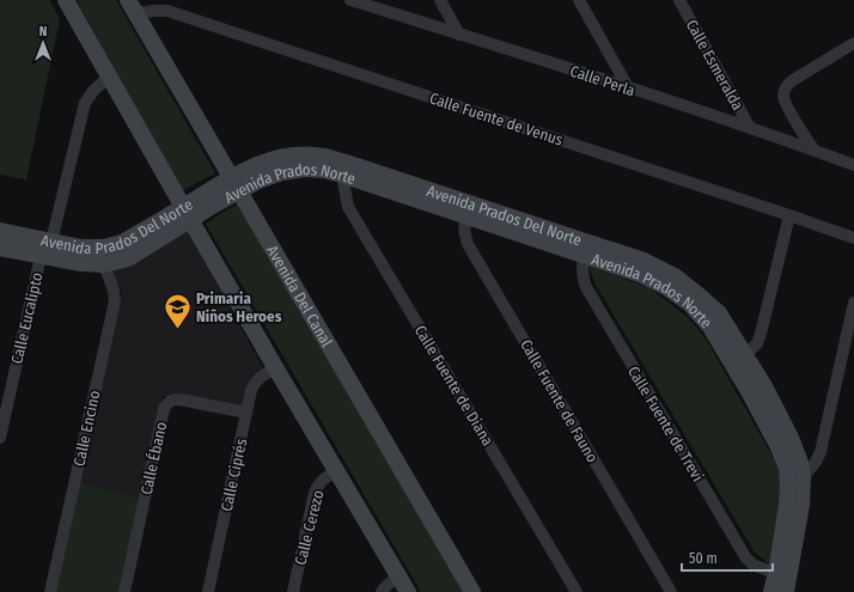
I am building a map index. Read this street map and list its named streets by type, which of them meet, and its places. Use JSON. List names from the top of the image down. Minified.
{"streets":{"main road":["Avenida Prados Norte","Avenida Prados Del Norte","Avenida Del Canal"],"street":["Calle Esmeralda","Calle Perla","Calle Fuente de Venus","Calle Eucalipto","Calle Fuente de Diana","Calle Fuente de Fauno","Calle Fuente de Trevi","Calle Encino","Calle Ébano","Calle Ciprés","Calle Cerezo"]},"crossings":[["Calle Esmeralda","Calle Perla"],["Calle Fuente de Venus","Avenida Del Canal"],["Avenida Prados Norte","Avenida Prados Del Norte"],["Avenida Prados Norte","Avenida Del Canal"],["Avenida Prados Norte","Calle Fuente de Diana"],["Avenida Prados Norte","Calle Fuente de Fauno"],["Avenida Prados Norte","Calle Fuente de Trevi"],["Avenida Prados Del Norte","Avenida Del Canal"],["Avenida Prados Del Norte","Calle Fuente de Fauno"],["Calle Ébano","Calle Ciprés"]],"places":{"school or university":["Primaria Niños Heroes"]},"scale_bar":"50 m","north":"top"}
